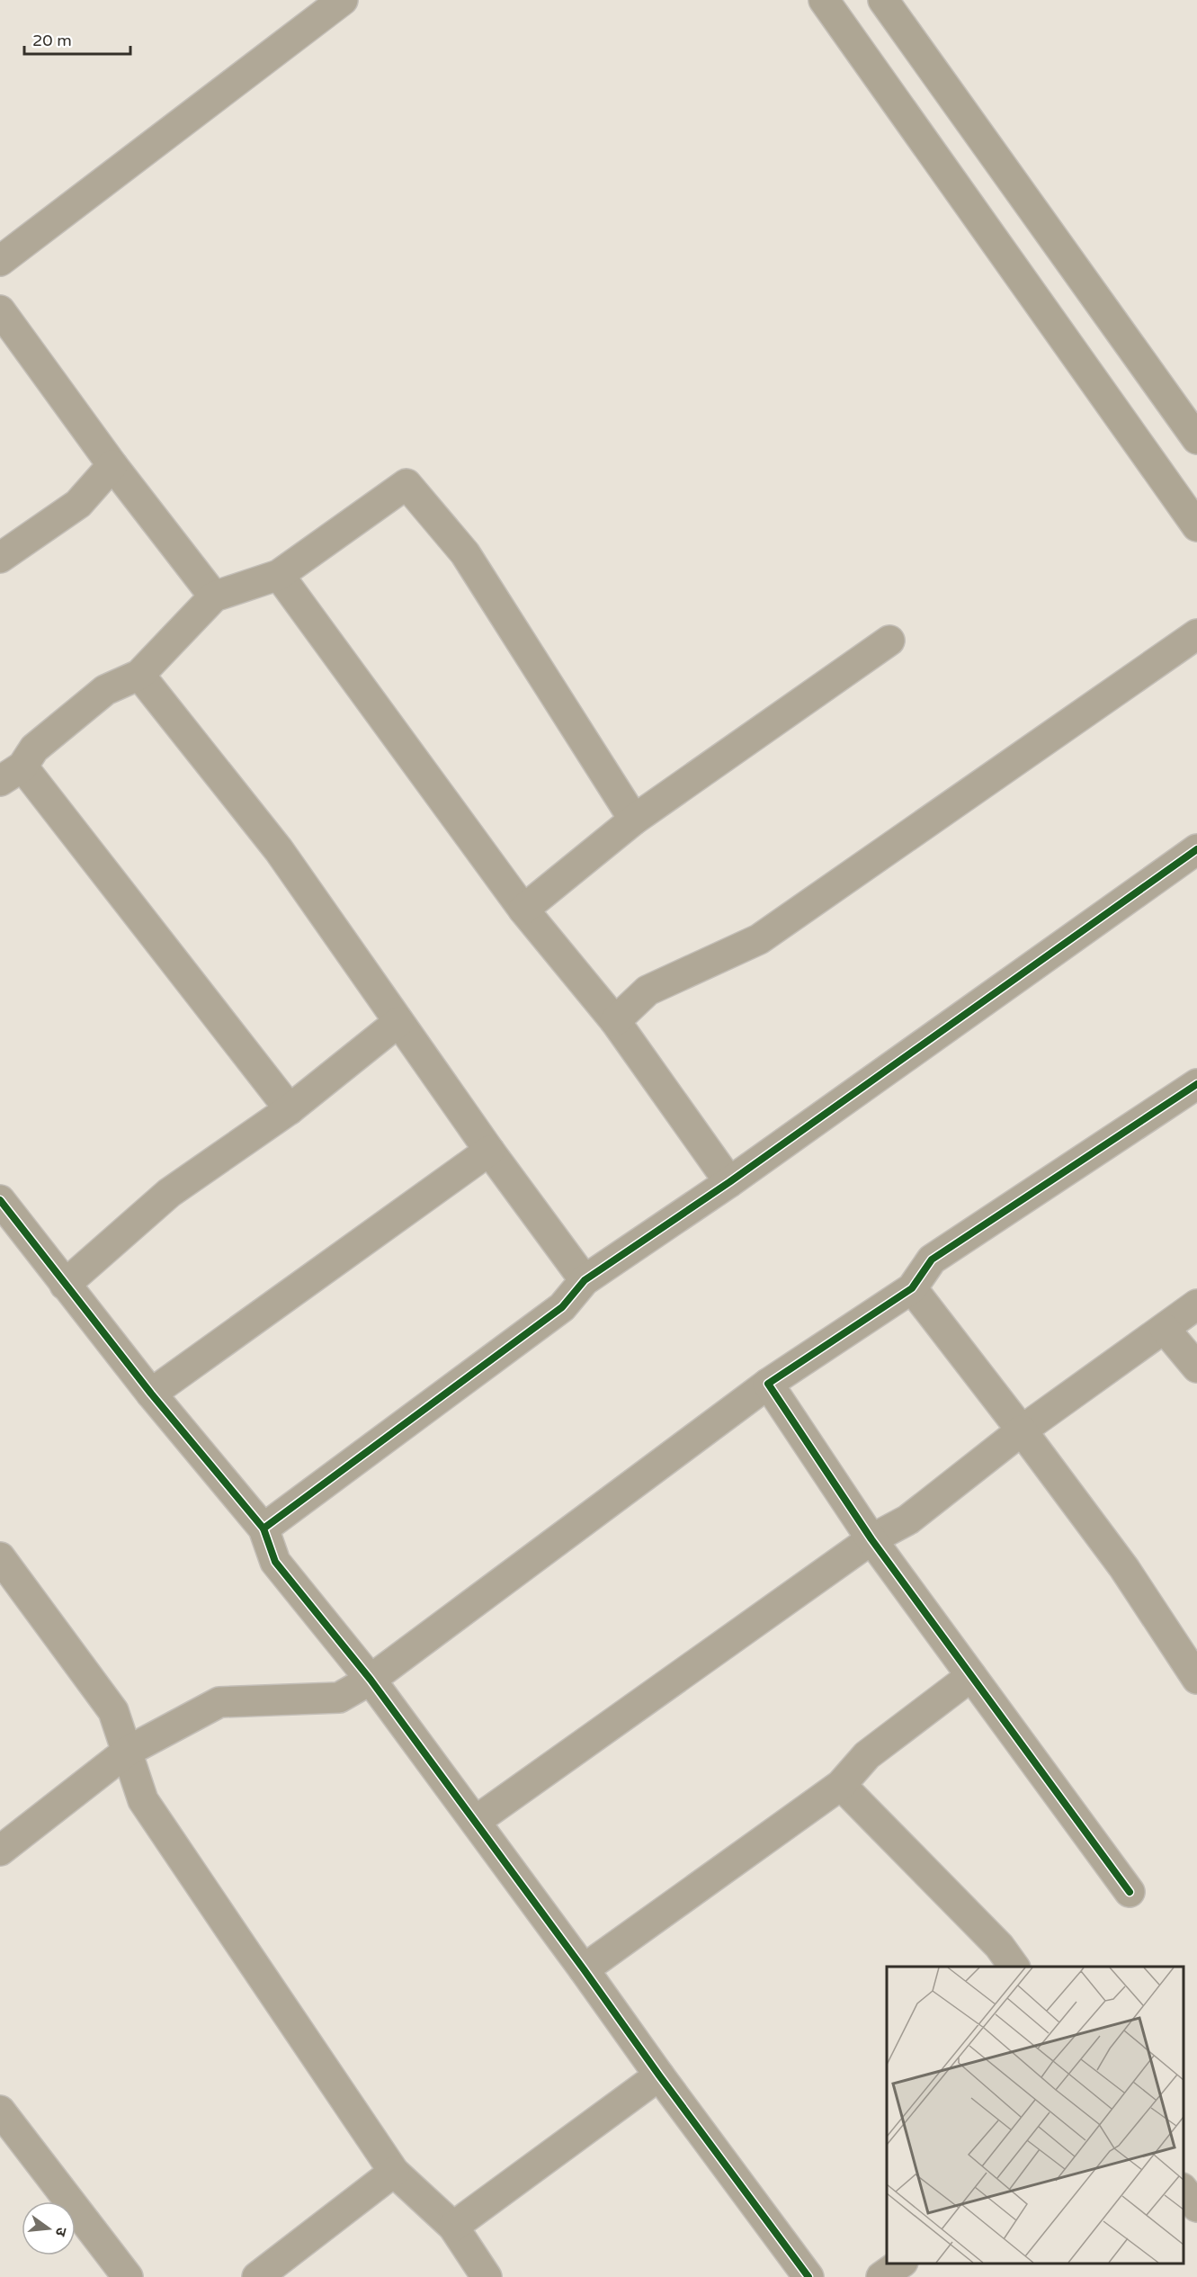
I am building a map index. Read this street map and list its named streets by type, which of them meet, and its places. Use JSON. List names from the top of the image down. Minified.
{"scale_bar":"20 m","north":"right"}
